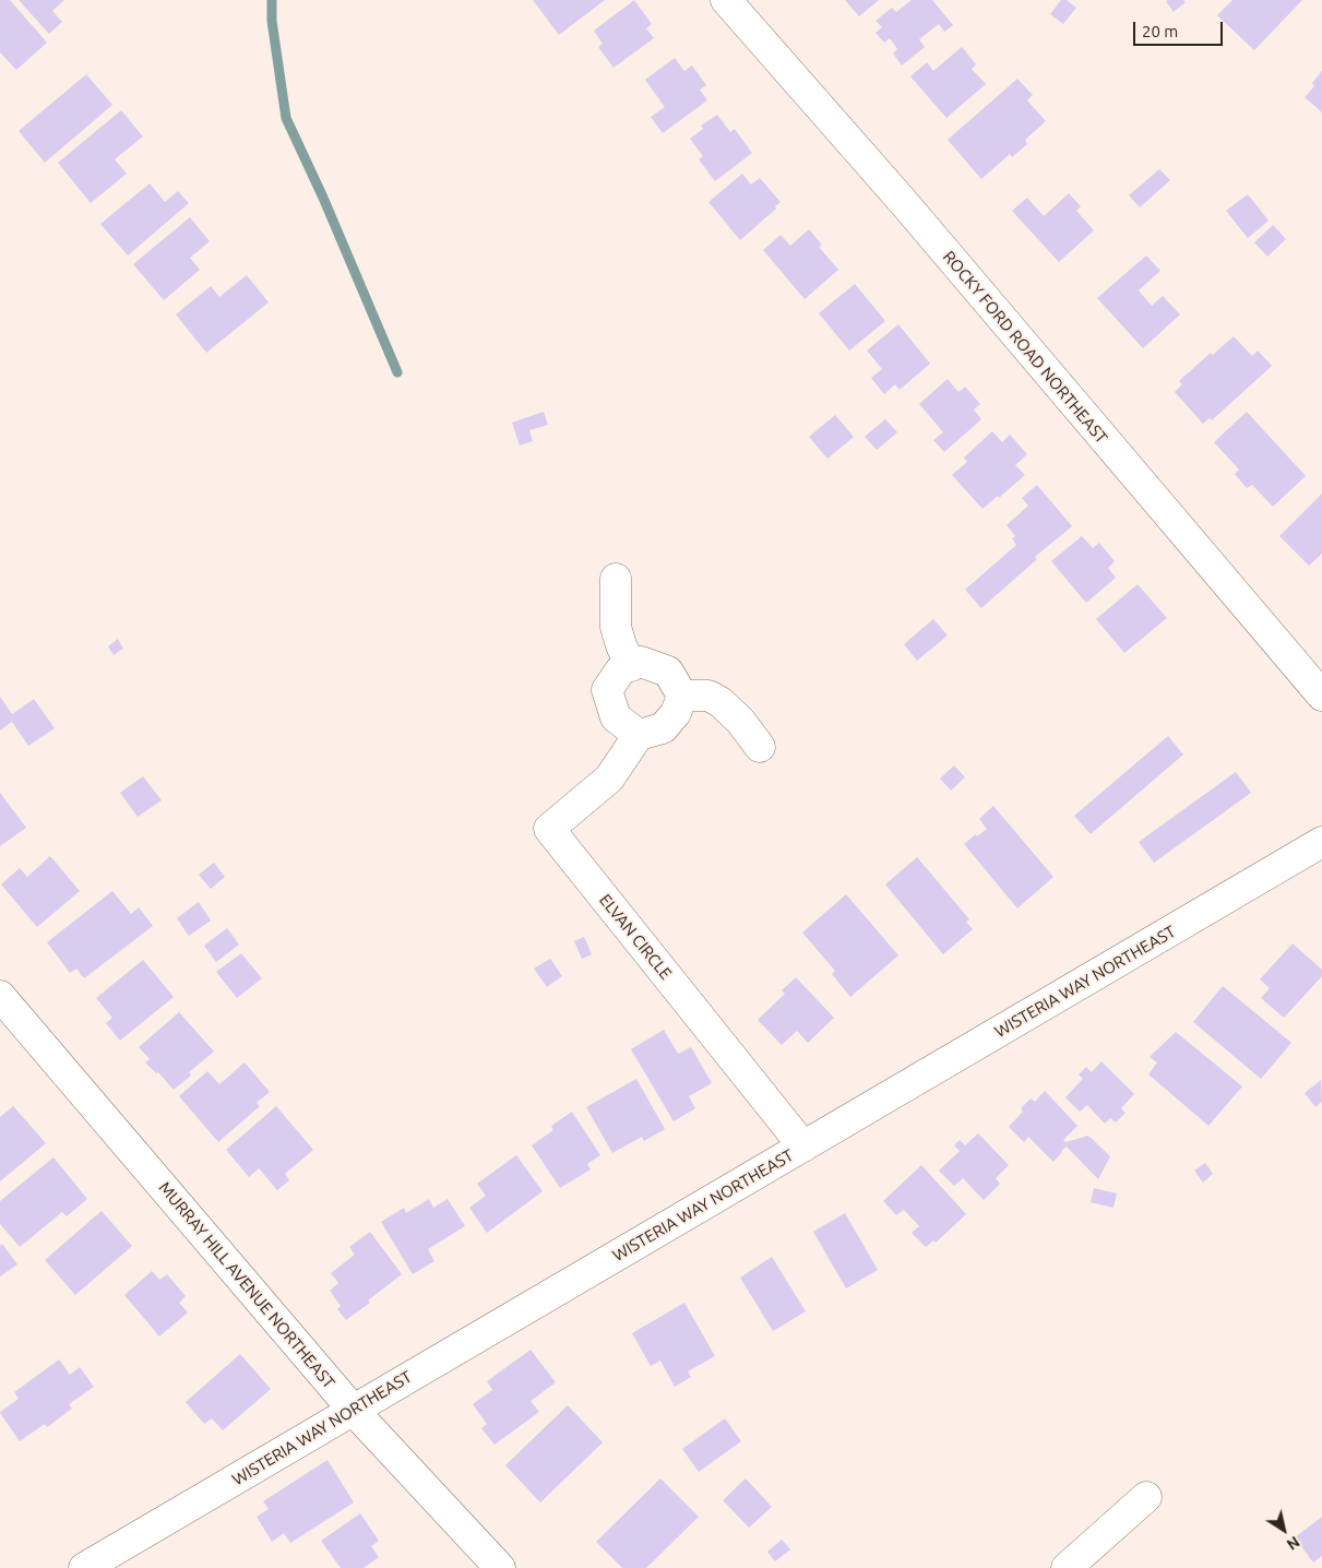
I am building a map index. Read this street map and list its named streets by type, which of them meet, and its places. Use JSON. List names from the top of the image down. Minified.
{"streets":{"street":["ROCKY FORD ROAD NORTHEAST","ELVAN CIRCLE","WISTERIA WAY NORTHEAST","MURRAY HILL AVENUE NORTHEAST"]},"crossings":[["ELVAN CIRCLE","WISTERIA WAY NORTHEAST"],["WISTERIA WAY NORTHEAST","MURRAY HILL AVENUE NORTHEAST"]],"scale_bar":"20 m","north":"bottom right"}
